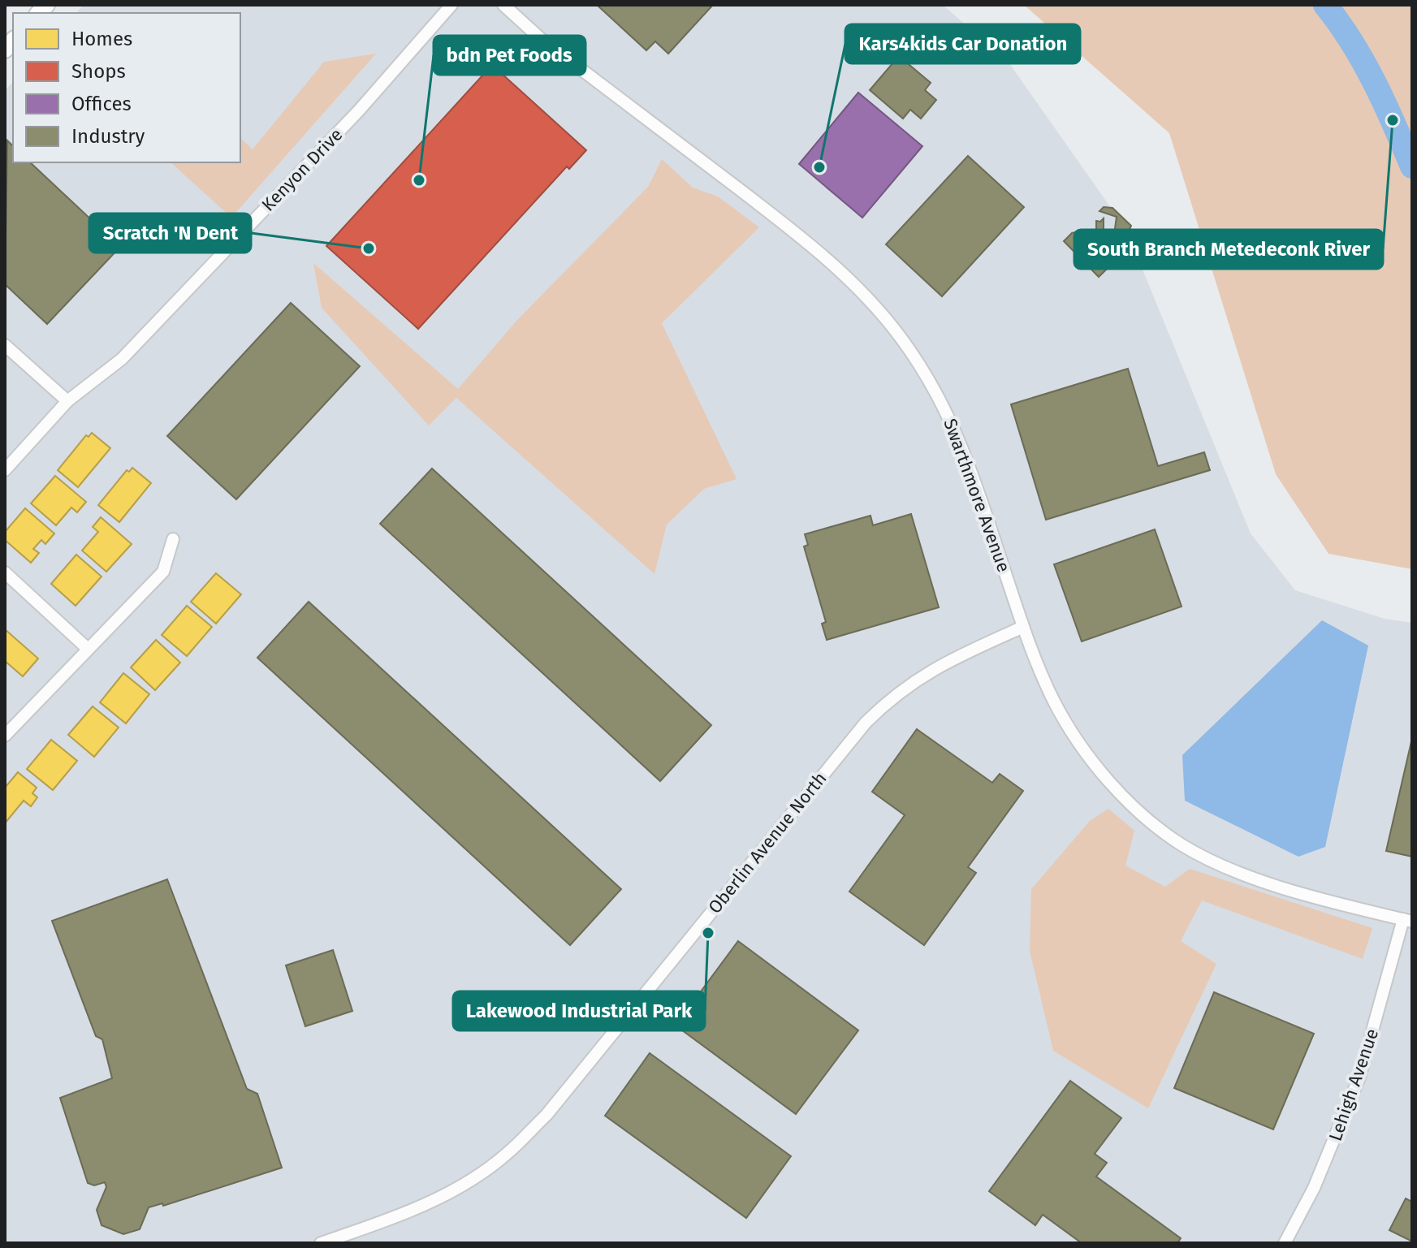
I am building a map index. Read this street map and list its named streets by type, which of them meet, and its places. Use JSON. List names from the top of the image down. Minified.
{"streets":{"street":["Kenyon Drive","Swarthmore Avenue","Oberlin Avenue North","Lehigh Avenue"]},"crossings":[["Swarthmore Avenue","Oberlin Avenue North"],["Swarthmore Avenue","Lehigh Avenue"]],"places":["South Branch Metedeconk River","Kars4kids Car Donation","bdn Pet Foods","Scratch 'N Dent","Lakewood Industrial Park"],"legend":["Homes","Shops","Offices","Industry"]}
